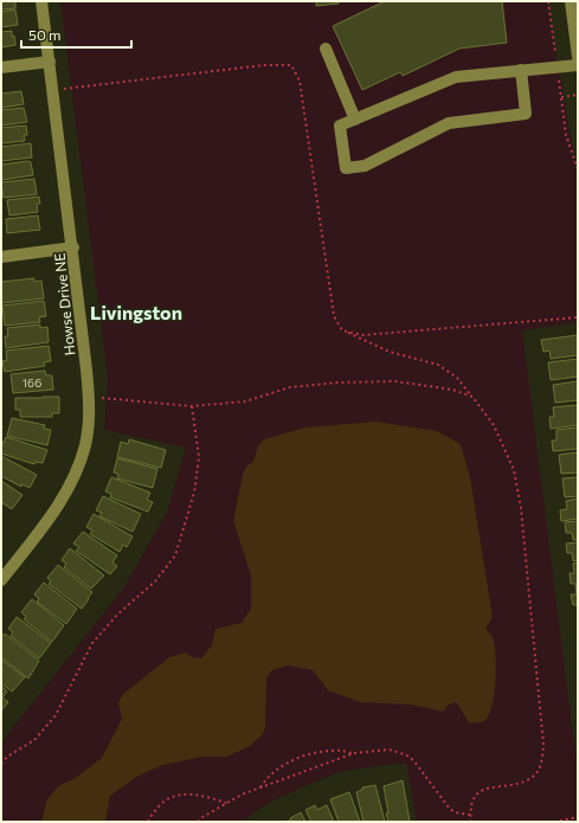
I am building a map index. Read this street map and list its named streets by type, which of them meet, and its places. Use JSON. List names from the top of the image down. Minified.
{"streets":{"street":["Howse Drive NE"]},"districts":["Livingston"],"house_numbers":["166"],"scale_bar":"50 m"}
